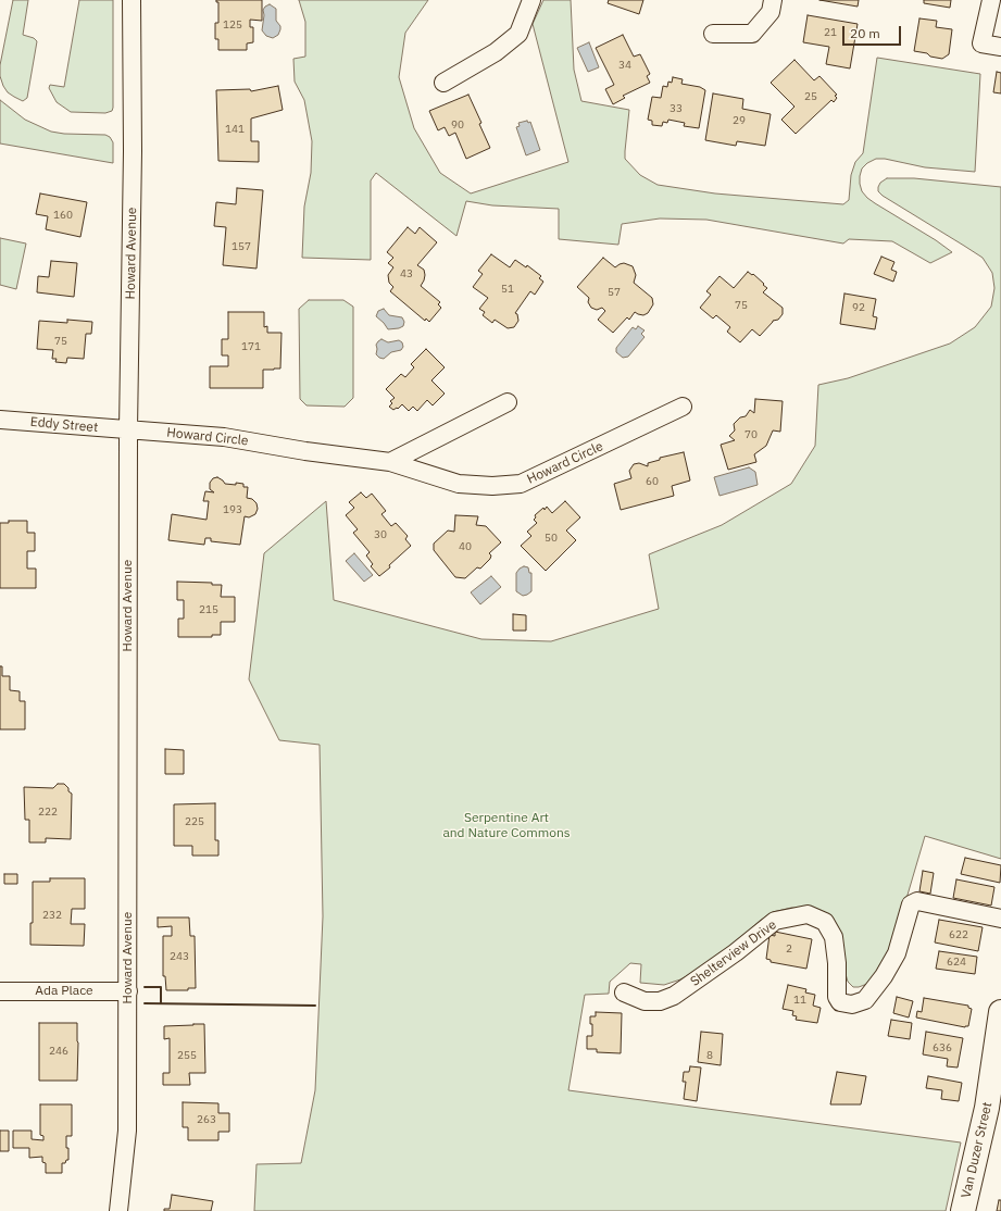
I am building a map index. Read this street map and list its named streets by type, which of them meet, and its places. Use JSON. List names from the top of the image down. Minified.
{"streets":{"main road":["Van Duzer Street"],"street":["Howard Avenue","Eddy Street","Howard Circle","Shelterview Drive","Ada Place"]},"crossings":[["Howard Avenue","Eddy Street"],["Howard Avenue","Howard Circle"],["Howard Avenue","Ada Place"],["Eddy Street","Howard Circle"]],"parks":["Serpentine Art and Nature Commons"],"house_numbers":["125","21","34","25","33","29","90","141","160","157","43","51","57","75","92","75","171","70","60","193","30","50","40","215","222","225","232","622","2","243","624","11","636","246","255","8","263"],"scale_bar":"20 m"}
